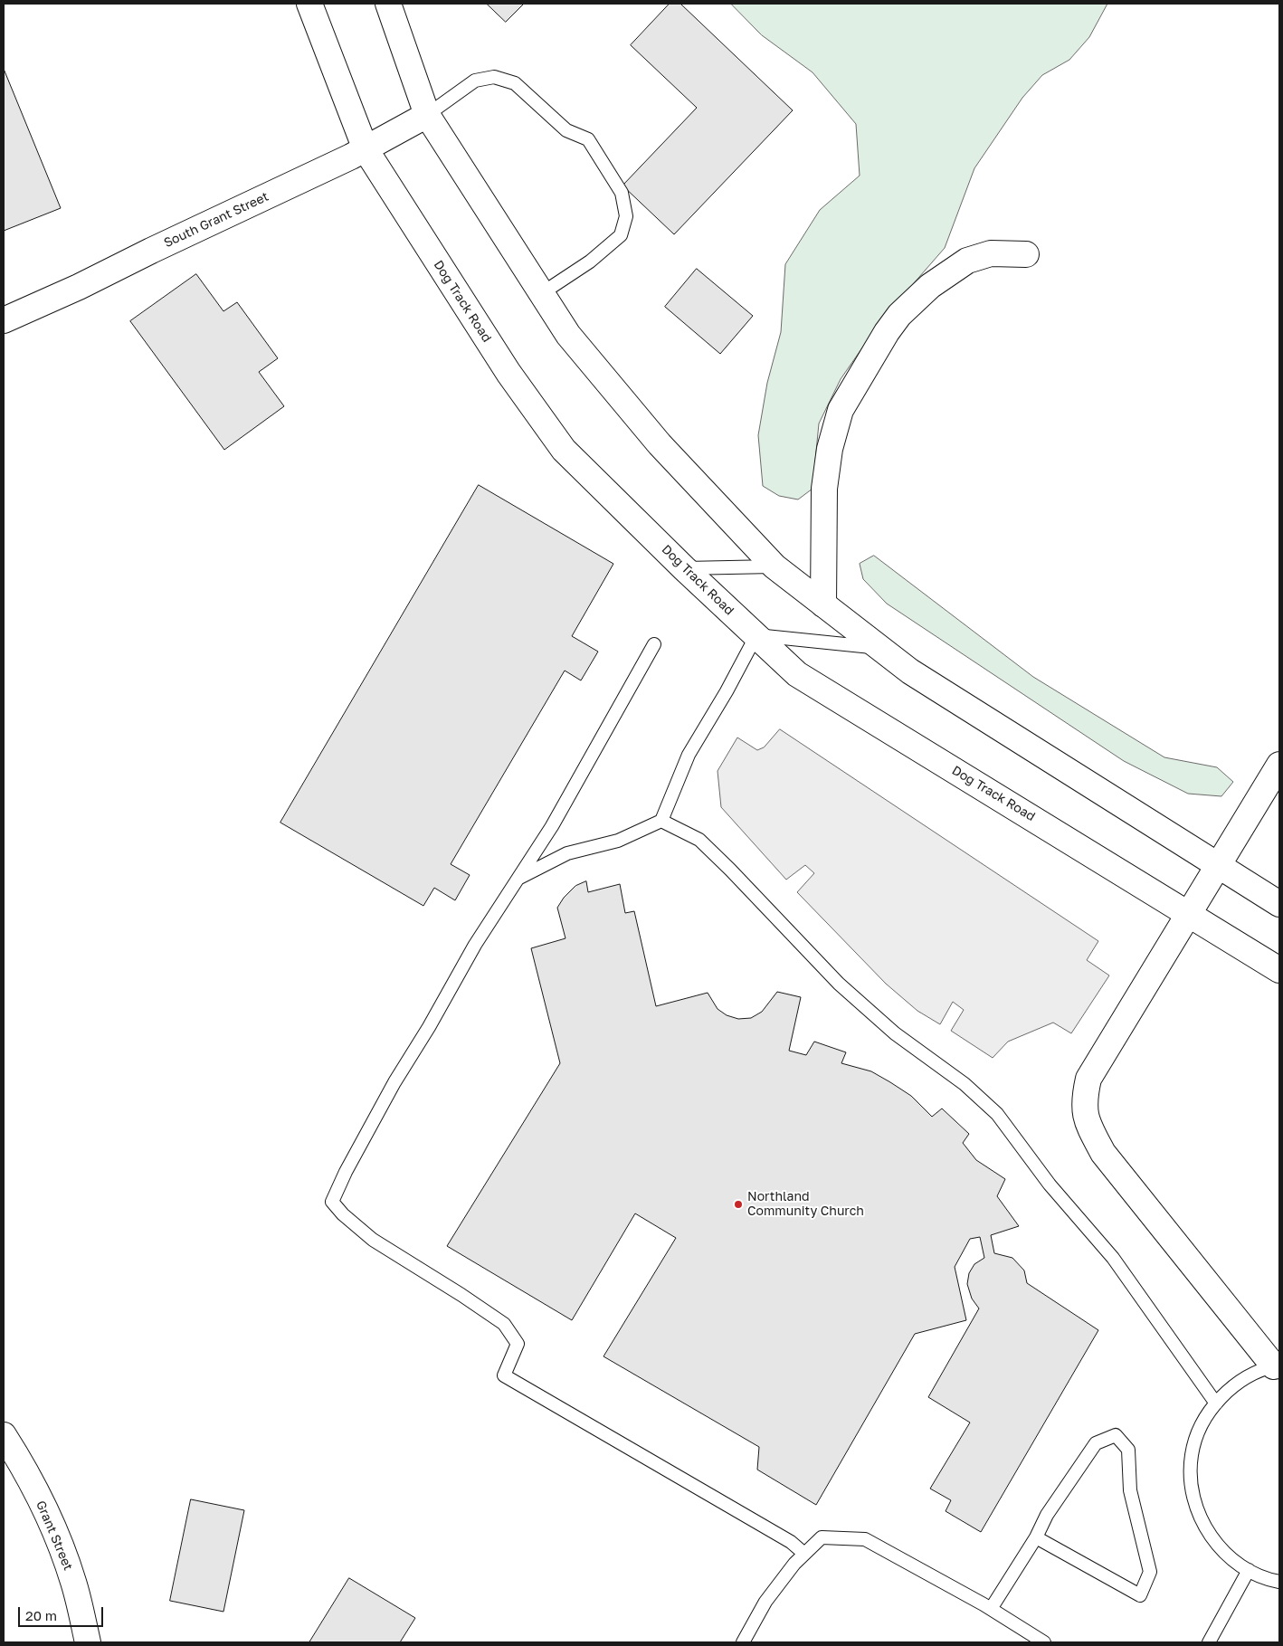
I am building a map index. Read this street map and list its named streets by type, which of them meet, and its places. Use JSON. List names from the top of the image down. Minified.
{"streets":{"main road":["South Grant Street","Dog Track Road","Grant Street"]},"crossings":[["South Grant Street","Dog Track Road"]],"places":["Northland Community Church"],"scale_bar":"20 m"}
